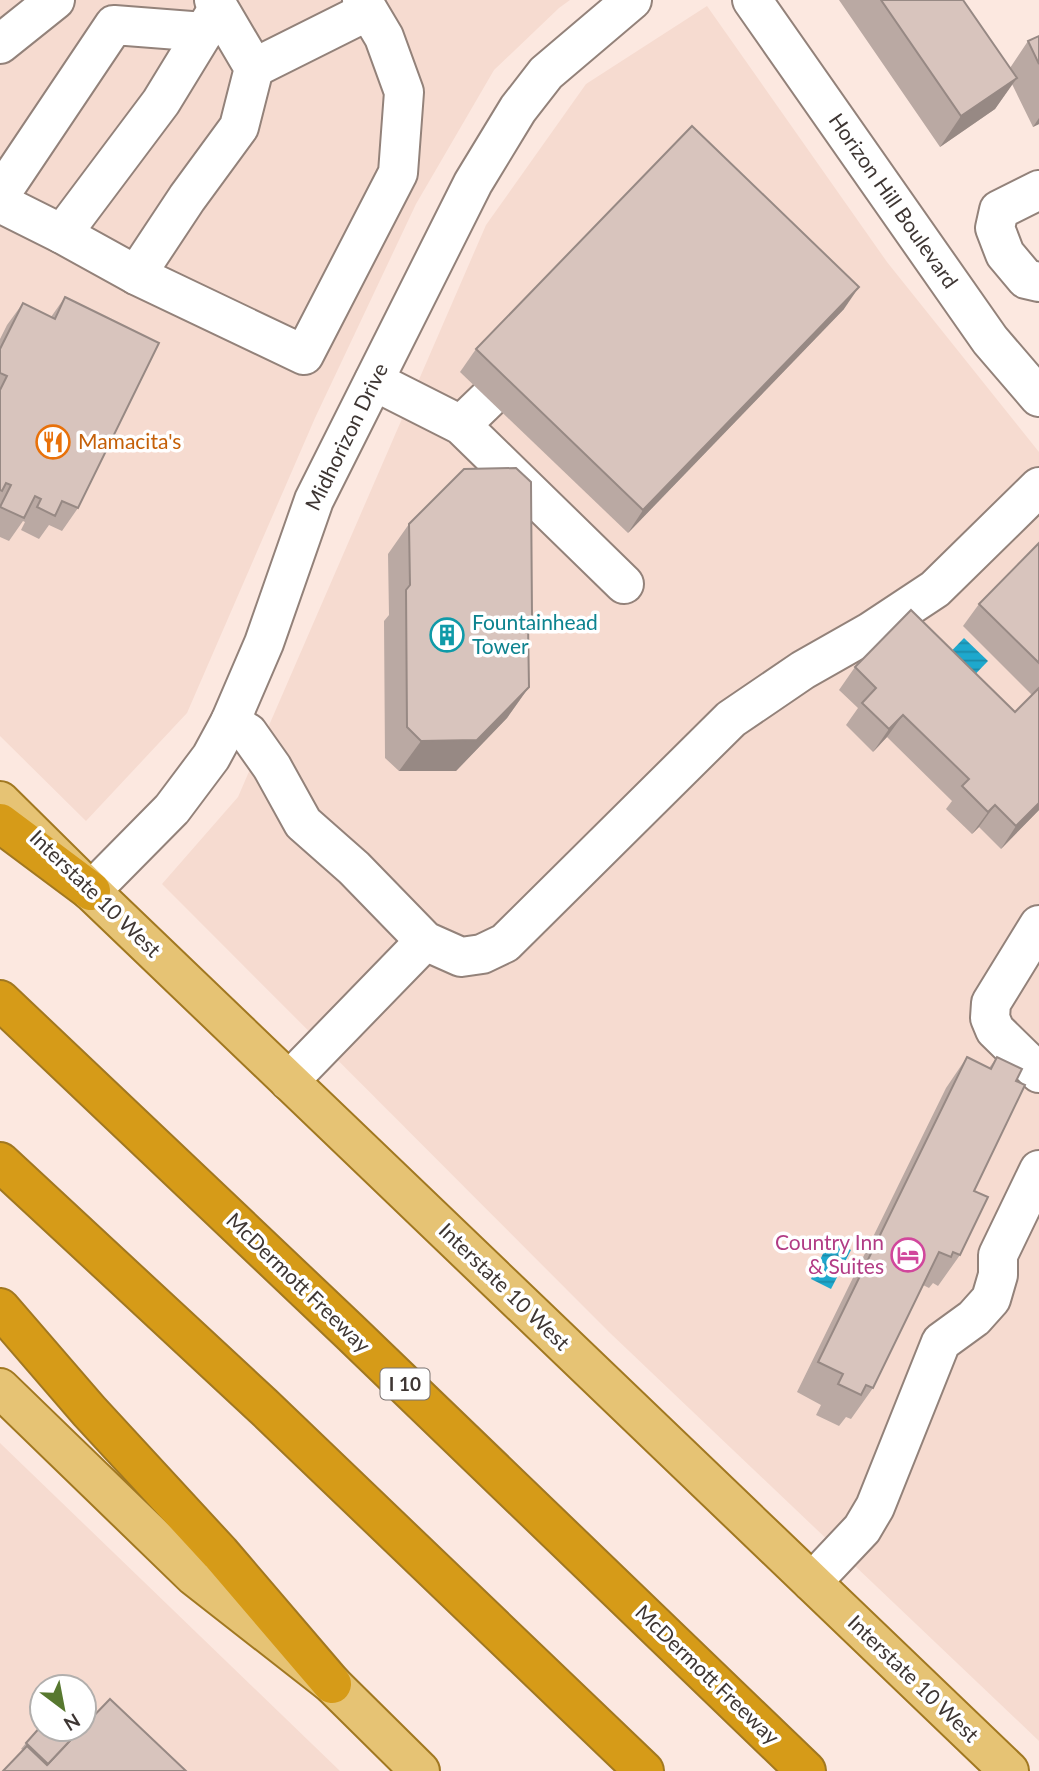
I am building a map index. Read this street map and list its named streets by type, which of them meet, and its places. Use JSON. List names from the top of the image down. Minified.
{"streets":{"highway":["McDermott Freeway","I 10"],"main road":["Interstate 10 West"],"street":["Horizon Hill Boulevard","Midhorizon Drive"]},"crossings":[["Midhorizon Drive","Interstate 10 West"]],"places":{"restaurant":["Mamacita's"],"building":["Fountainhead Tower"],"hotel":["Country Inn & Suites"]},"north":"bottom right"}
